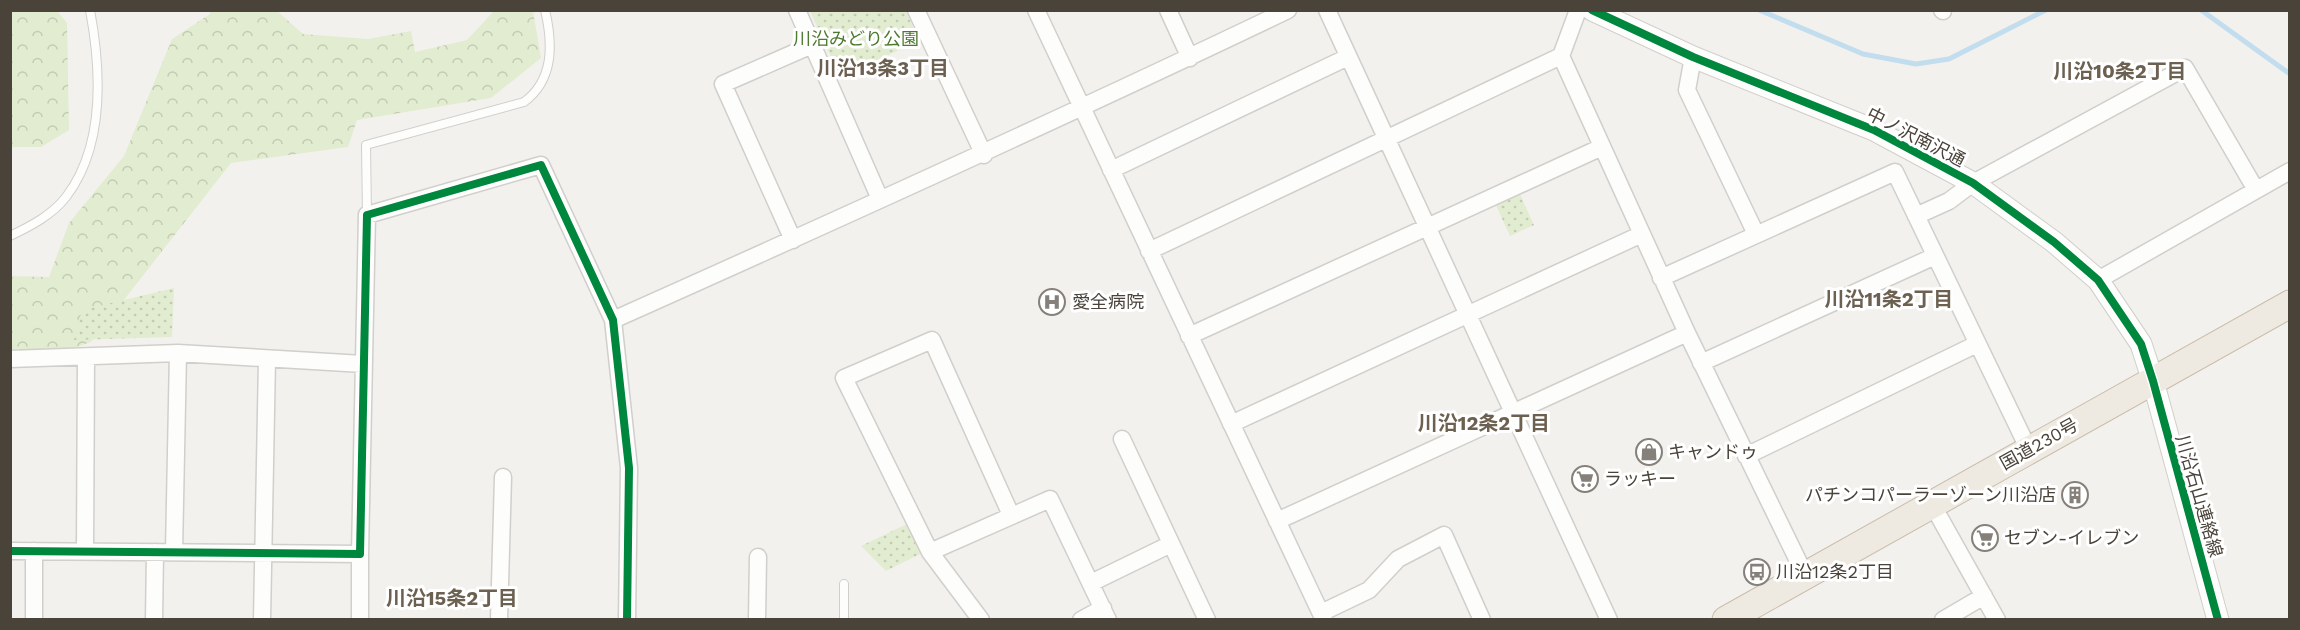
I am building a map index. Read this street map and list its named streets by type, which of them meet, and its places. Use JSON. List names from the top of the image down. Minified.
{"streets":{"highway":["国道230号"],"street":["中ノ沢南沢通","川沿石山連絡線"]},"crossings":[["中ノ沢南沢通","国道230号"],["中ノ沢南沢通","川沿石山連絡線"],["国道230号","川沿石山連絡線"]],"districts":["川沿13条3丁目","川沿10条2丁目","川沿11条2丁目","川沿12条2丁目","川沿15条2丁目"],"parks":["川沿みどり公園"],"places":{"hospital":["愛全病院"],"shop":["キャンドゥ"],"supermarket":["ラッキー","セブン-イレブン"],"building":["パチンコパーラーゾーン川沿店"],"bus stop":["川沿12条2丁目"]}}
